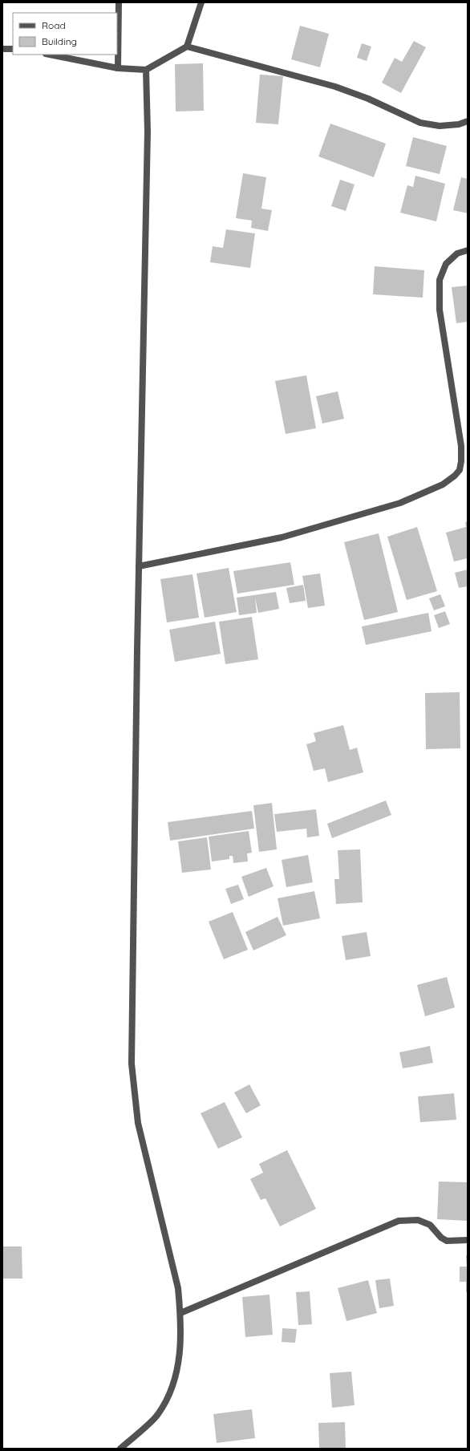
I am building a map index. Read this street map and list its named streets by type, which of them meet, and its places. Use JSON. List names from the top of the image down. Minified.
{"legend":["Road","Building"]}
